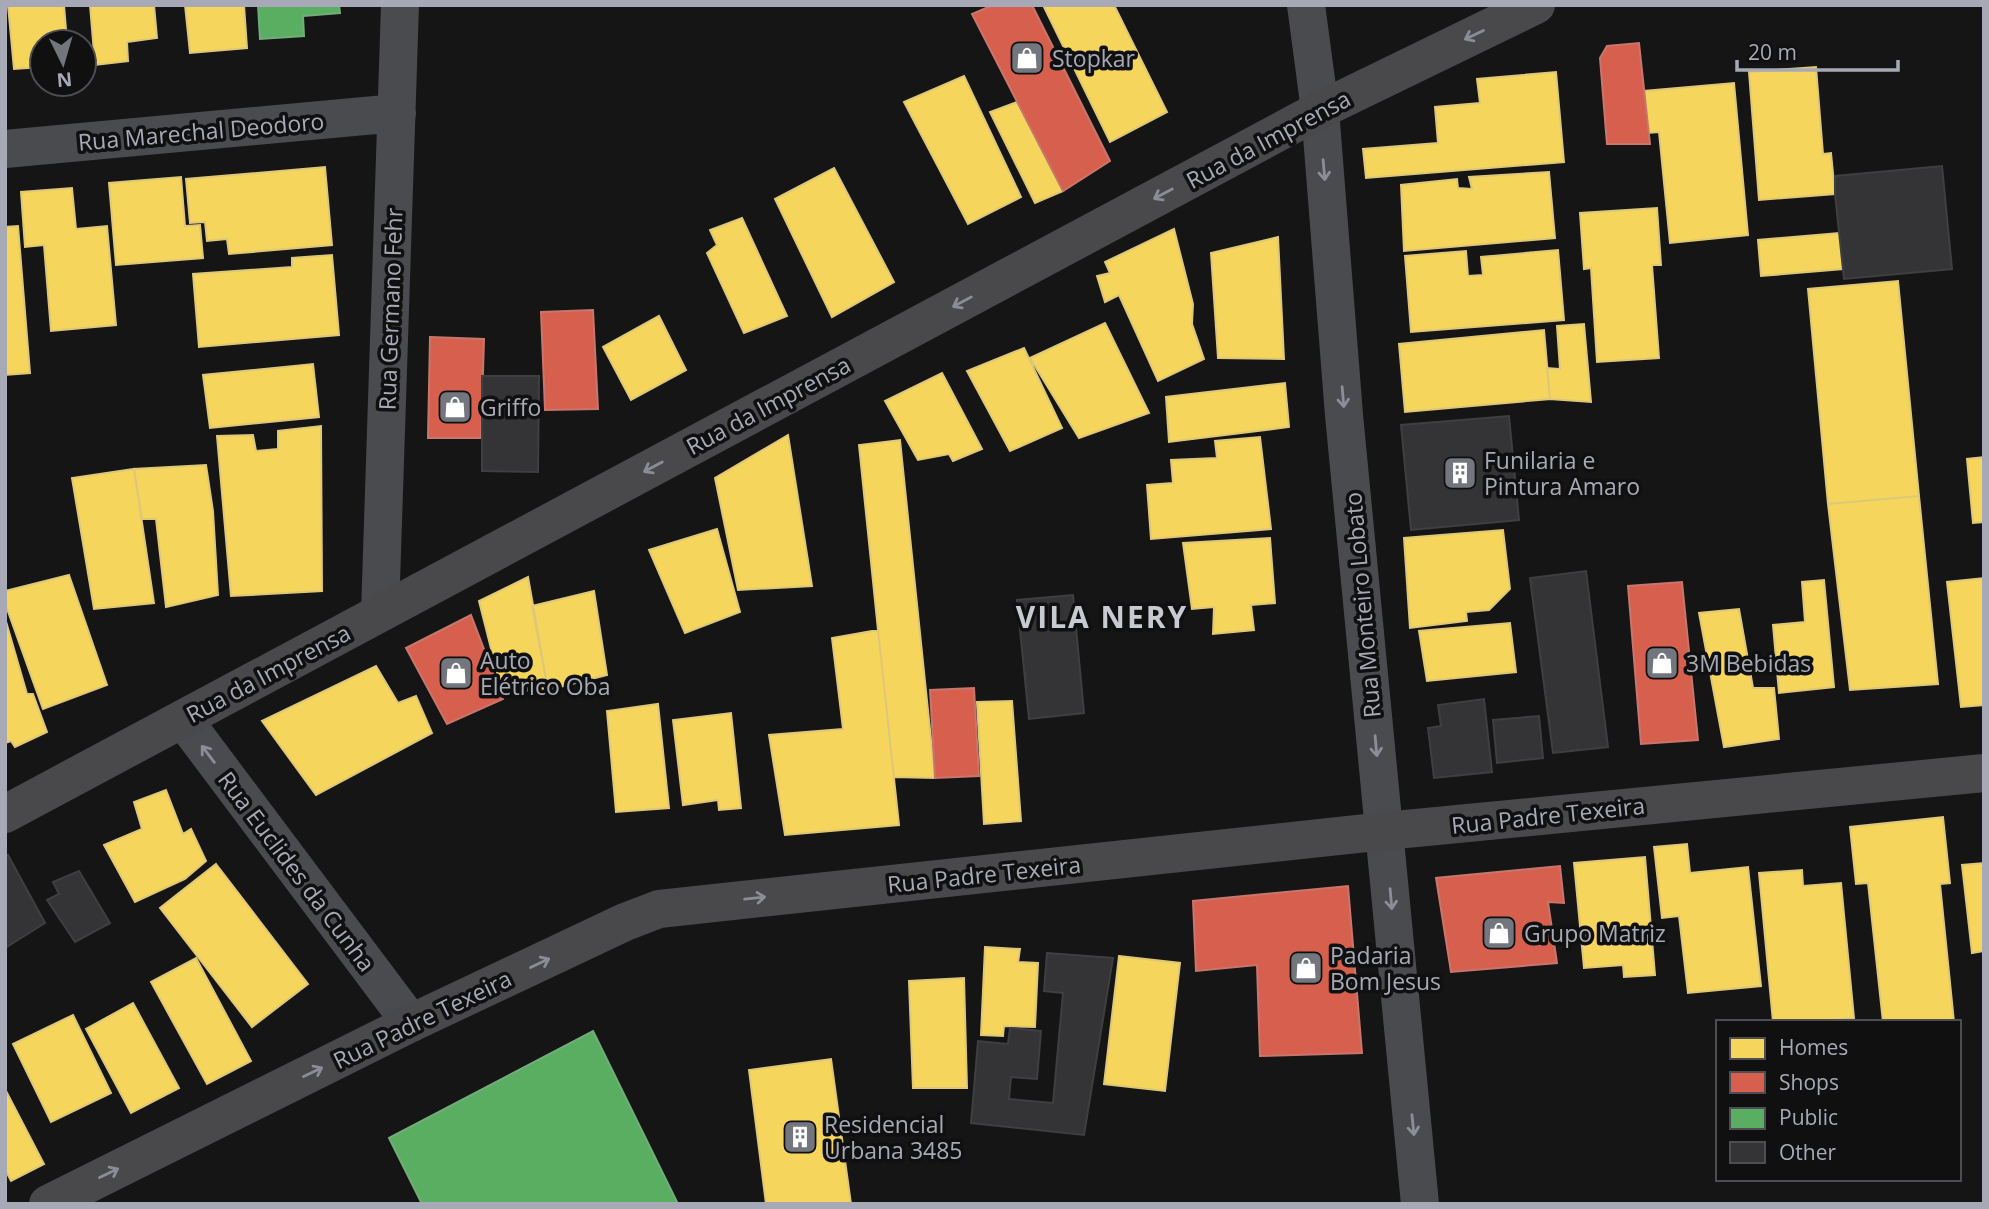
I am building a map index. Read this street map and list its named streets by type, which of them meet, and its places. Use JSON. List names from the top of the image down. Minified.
{"streets":{"main road":["Rua da Imprensa","Rua Padre Texeira"],"street":["Rua Marechal Deodoro","Rua Germano Fehr","Rua Monteiro Lobato","Rua Euclides da Cunha"]},"crossings":[["Rua Marechal Deodoro","Rua Germano Fehr"],["Rua da Imprensa","Rua Germano Fehr"],["Rua da Imprensa","Rua Monteiro Lobato"],["Rua da Imprensa","Rua Euclides da Cunha"],["Rua Monteiro Lobato","Rua Padre Texeira"],["Rua Padre Texeira","Rua Euclides da Cunha"]],"one_way":["Rua da Imprensa","Rua Monteiro Lobato","Rua Padre Texeira","Rua Euclides da Cunha"],"districts":["VILA NERY"],"places":{"shop":["Stopkar","Griffo","3M Bebidas","Auto Elétrico Oba","Grupo Matriz","Padaria Bom Jesus"],"building":["Funilaria e Pintura Amaro","Residencial Urbana 3485"]},"legend":["Homes","Shops","Public","Other"],"scale_bar":"20 m","north":"bottom"}
